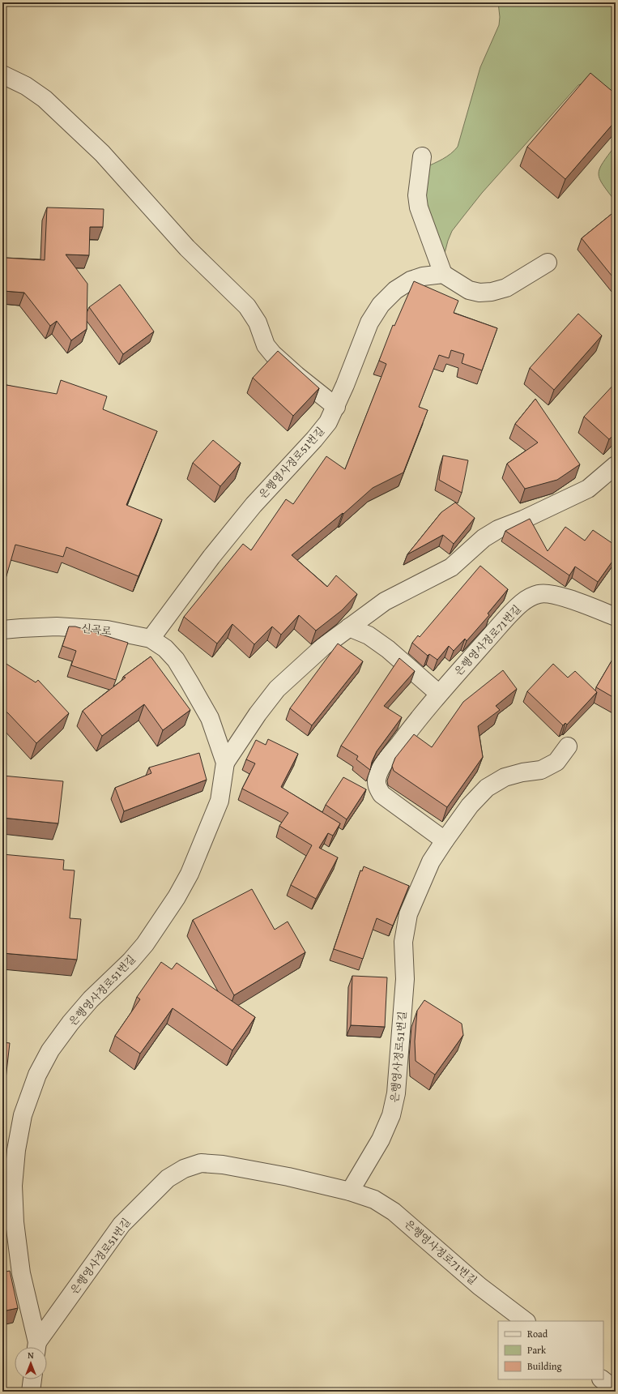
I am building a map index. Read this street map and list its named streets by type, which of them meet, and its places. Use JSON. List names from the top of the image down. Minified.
{"streets":{"lane":["은행영사정로51번길","신곡로","은행영사정로71번길"]},"crossings":[["은행영사정로51번길","신곡로"],["은행영사정로51번길","은행영사정로71번길"]],"legend":["Road","Park","Building"],"north":"top"}
